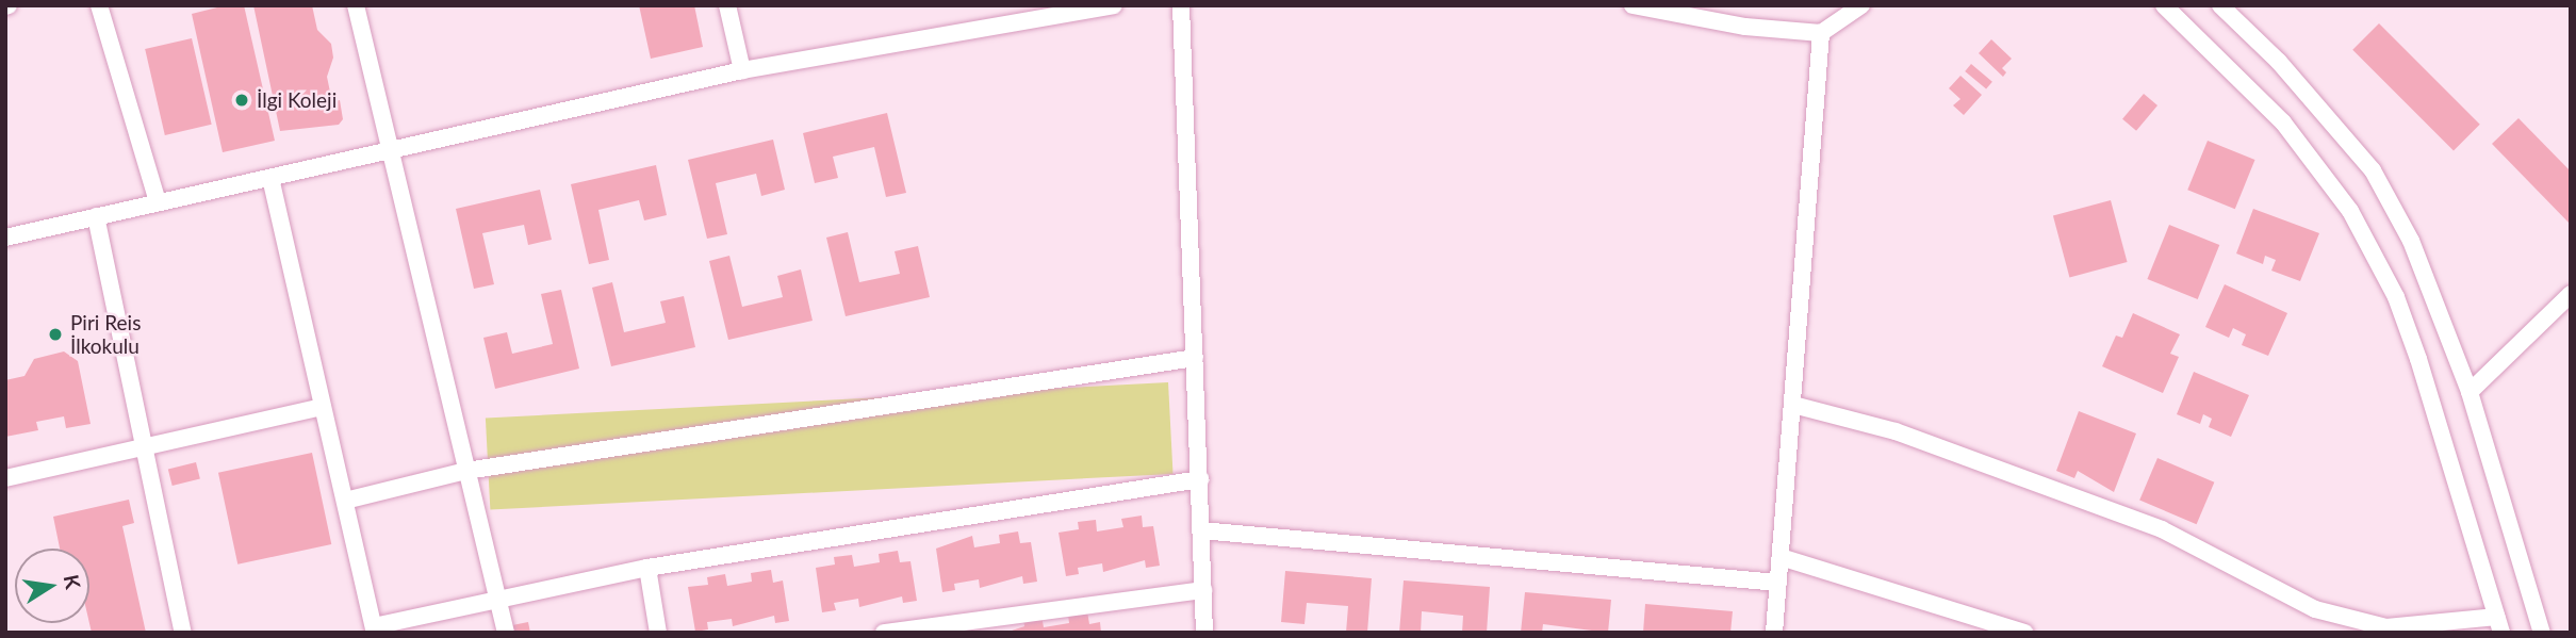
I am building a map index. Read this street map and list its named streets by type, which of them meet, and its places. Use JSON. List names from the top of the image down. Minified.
{"places":["İlgi Koleji","Piri Reis İlkokulu"],"north":"right"}
